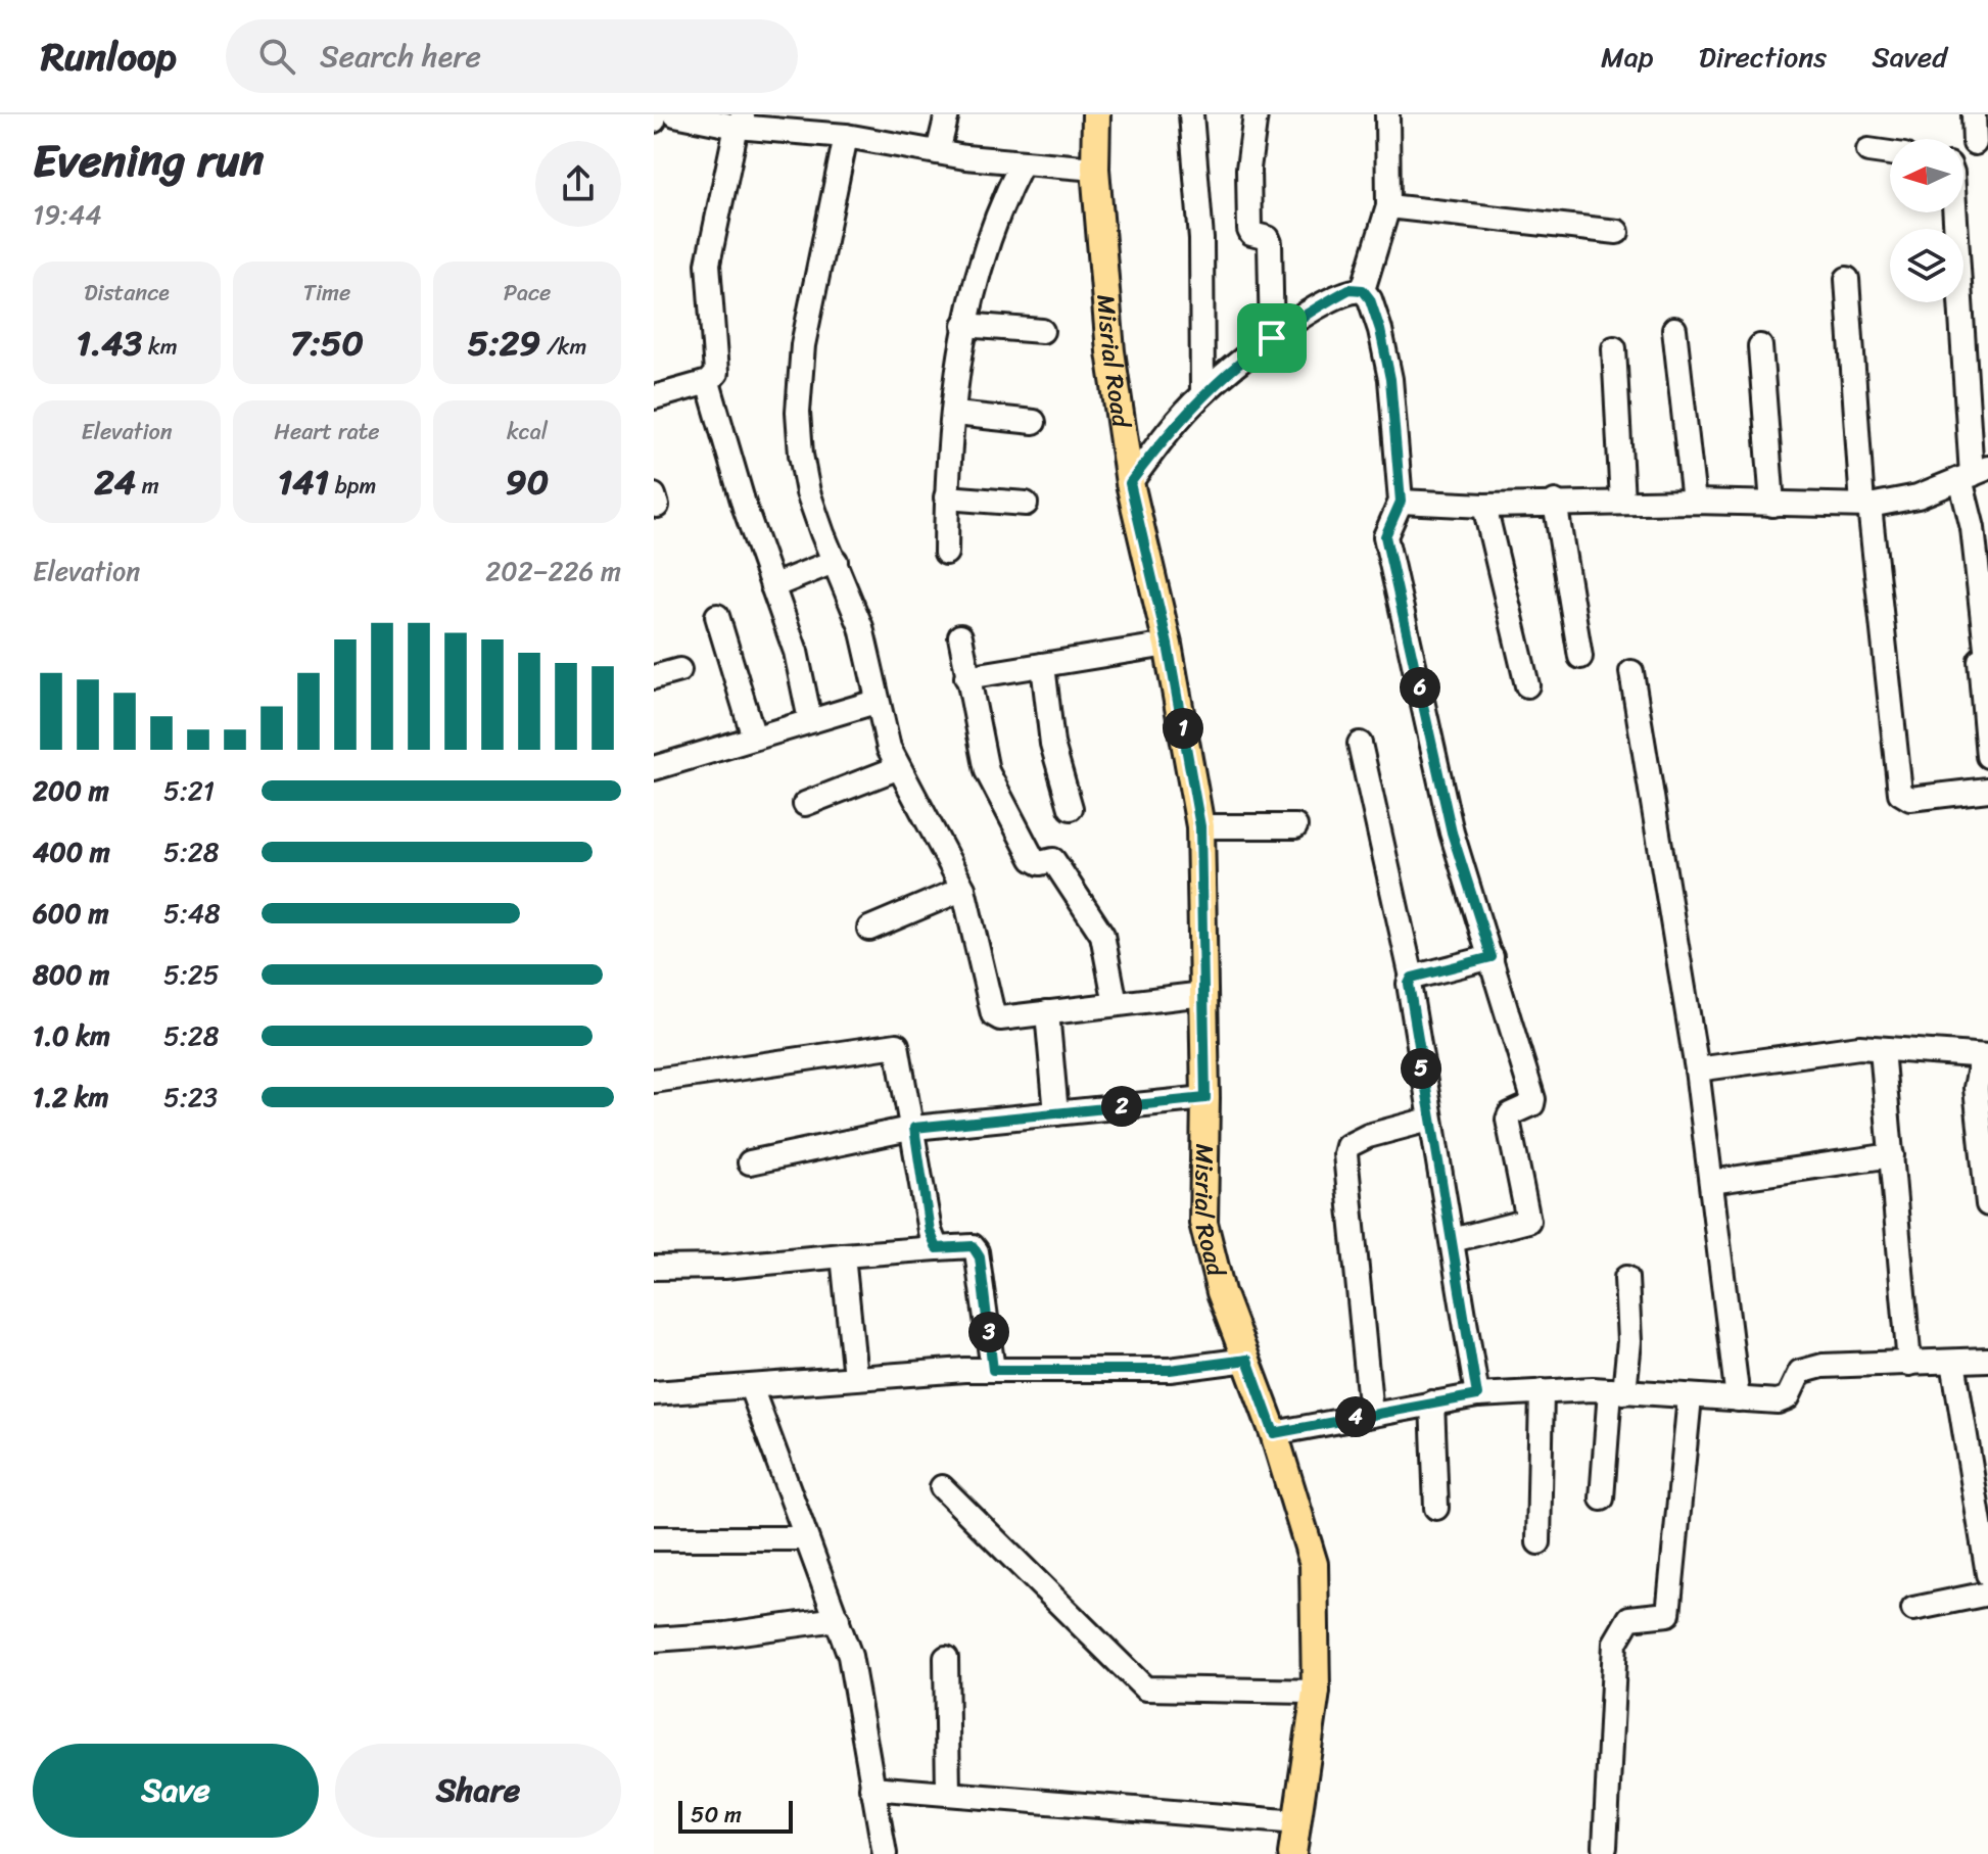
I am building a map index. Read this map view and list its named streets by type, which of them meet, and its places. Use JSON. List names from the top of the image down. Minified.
{"streets":{"main road":["Misrial Road"]},"scale_bar":"50 m","north":"left","page":{"header":"Runloop","search":"Search here","nav":["Map","Directions","Saved"],"heading":["Evening run","19:44"],"stats":[["Distance","1.43 km"],["Time","7:50"],["Pace","5:29 /km"],["Elevation","24 m"],["Heart rate","141 bpm"],["kcal","90"]],"chart":["Elevation","202–226 m"],"pins":["6","1","5","2","3","4"],"list":[{"name":"200 m","note":"5:21"},{"name":"400 m","note":"5:28"},{"name":"600 m","note":"5:48"},{"name":"800 m","note":"5:25"},{"name":"1.0 km","note":"5:28"},{"name":"1.2 km","note":"5:23"}],"buttons":["Save","Share"],"scale":"50 m"}}
